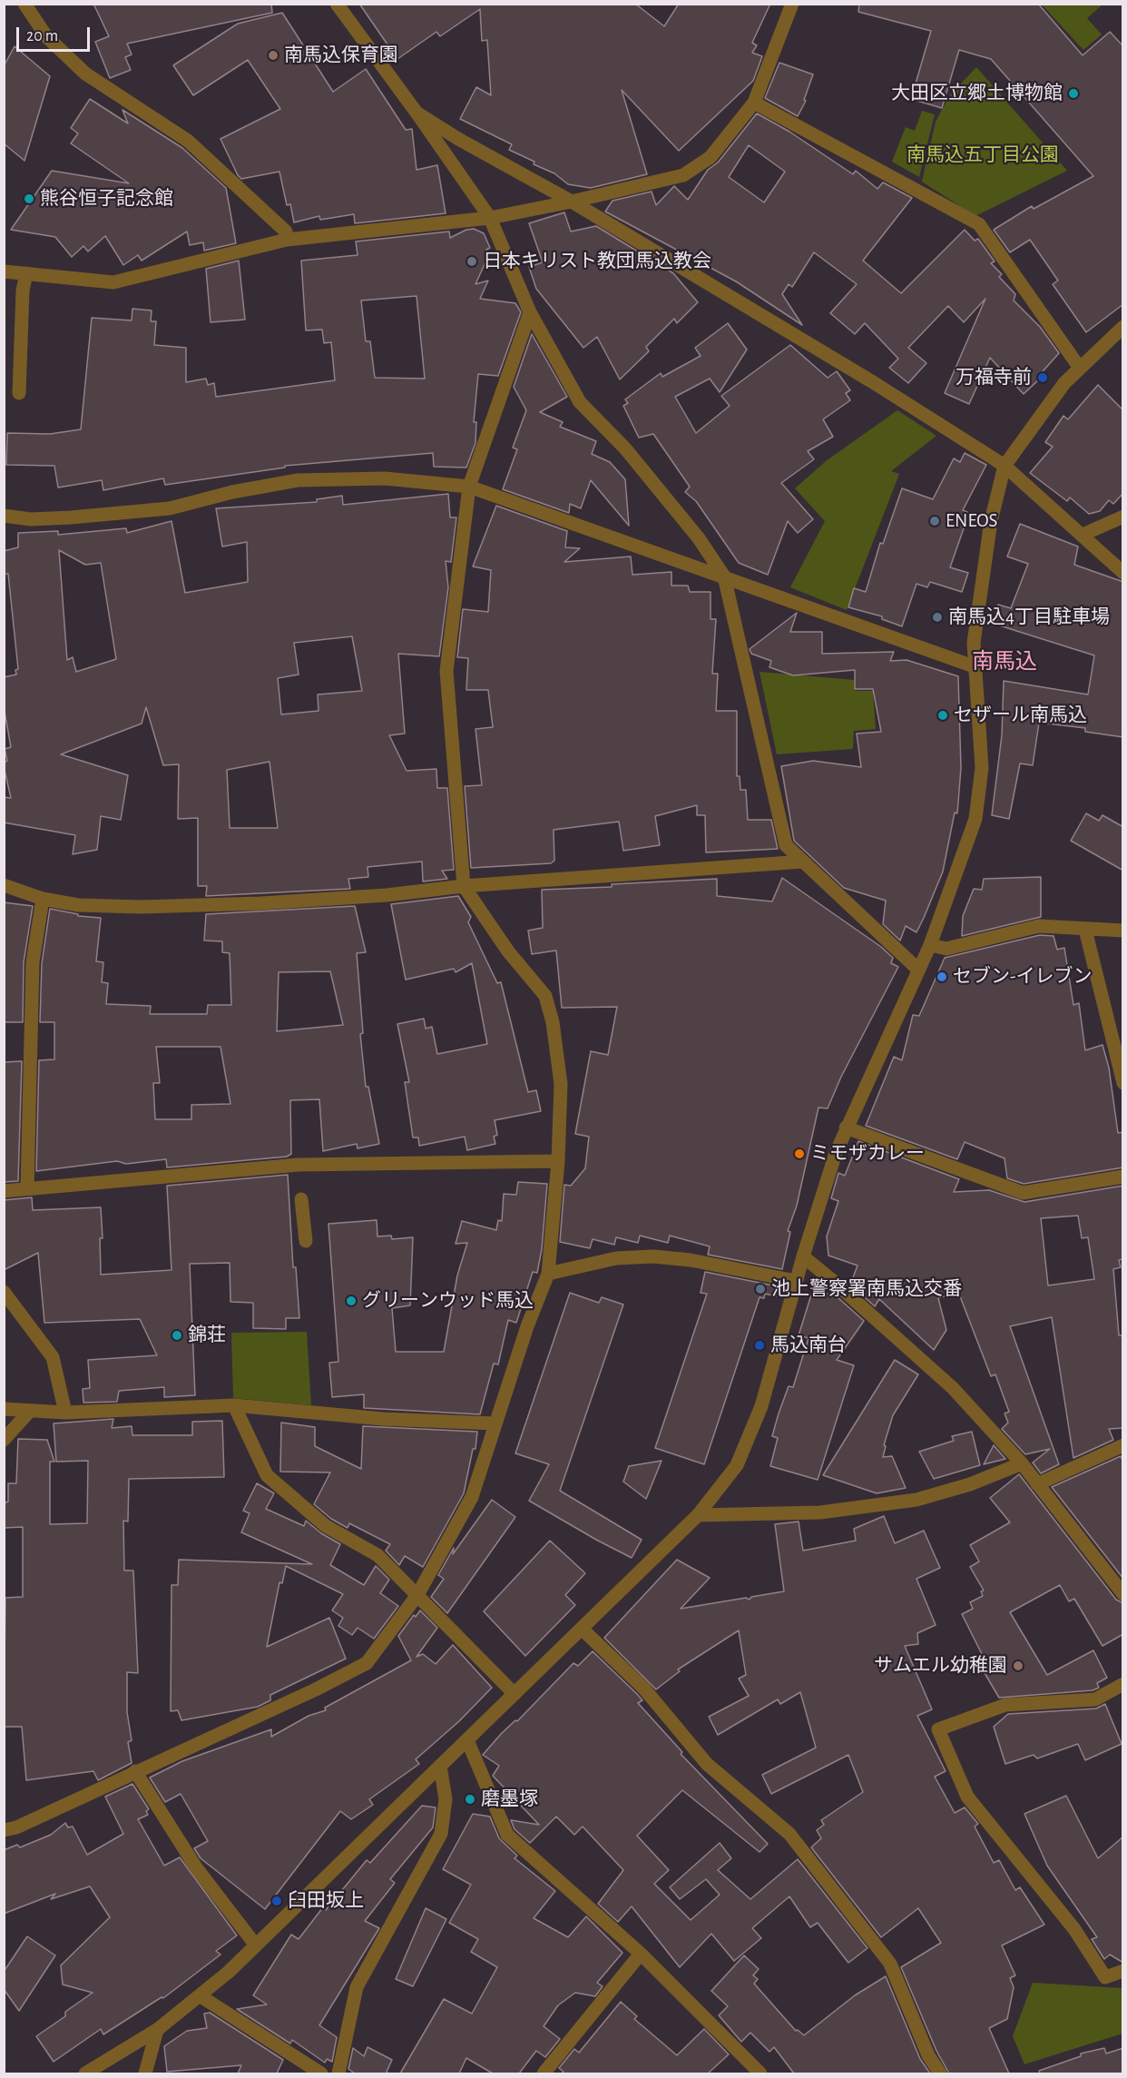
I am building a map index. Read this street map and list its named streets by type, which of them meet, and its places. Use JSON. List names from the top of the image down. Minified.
{"districts":["南馬込"],"parks":["南馬込五丁目公園"],"places":["南馬込保育園","大田区立郷土博物館","熊谷恒子記念館","日本キリスト教団馬込教会","万福寺前","ENEOS","南馬込4丁目駐車場","セザール南馬込","セブン-イレブン","ミモザカレー","池上警察署南馬込交番","グリーンウッド馬込","錦荘","馬込南台","サムエル幼稚園","磨墨塚","臼田坂上"],"scale_bar":"20 m"}
